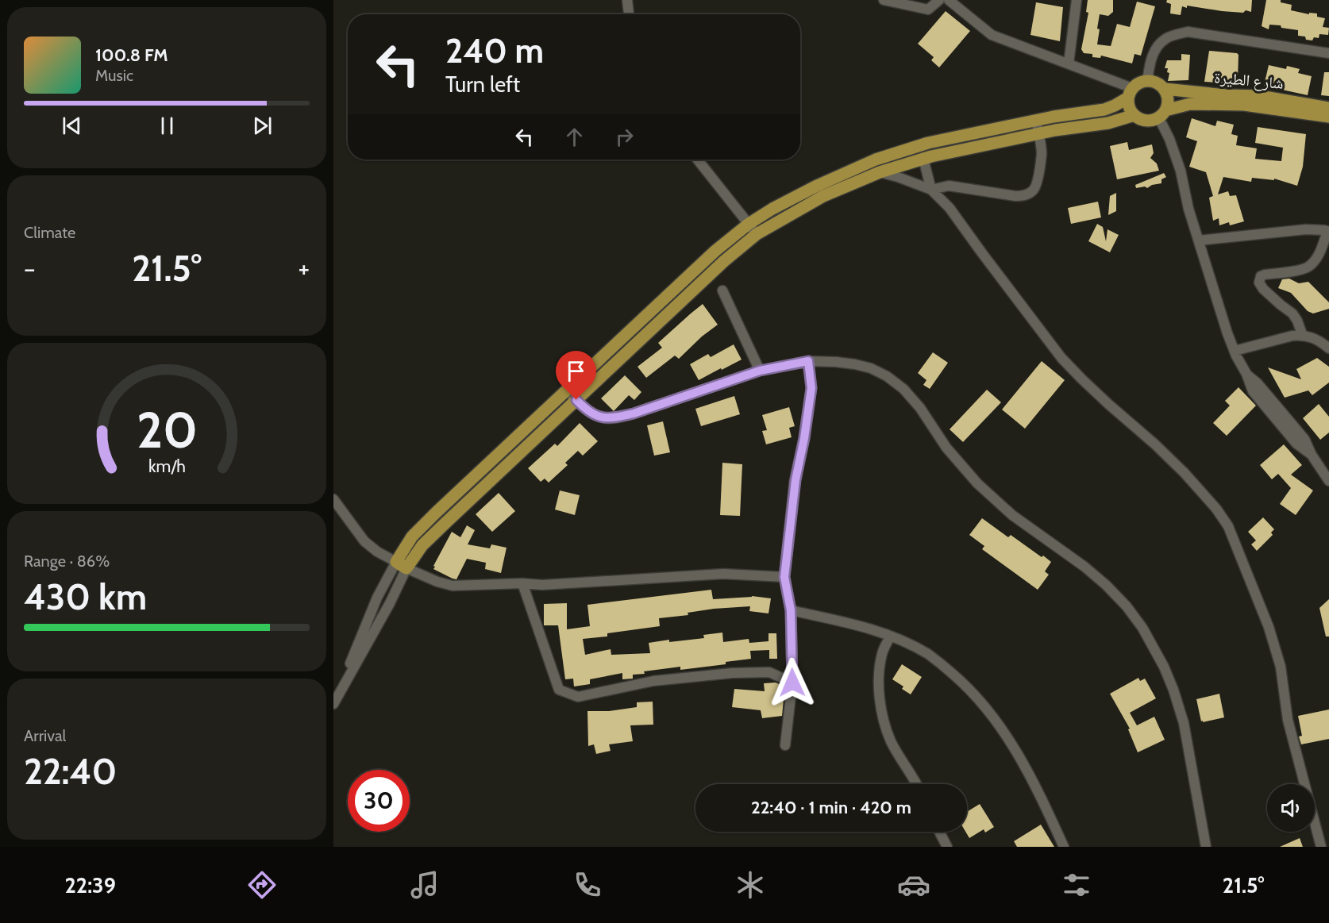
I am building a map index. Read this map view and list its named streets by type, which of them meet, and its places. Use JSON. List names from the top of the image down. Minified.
{"streets":{"main road":["شارع الطيرة"]},"page":{"turn":["240 m","Turn left"],"song":["100.8 FM","Music"],"tile":["Climate",["Range · 86%","430 km"],["Arrival","22:40"]],"heat":["−","21.5°","+"],"limit":"30","trip":"22:40 · 1 min · 420 m","tabs":["22:39","21.5°"],"gauge":["20","km/h"]}}
